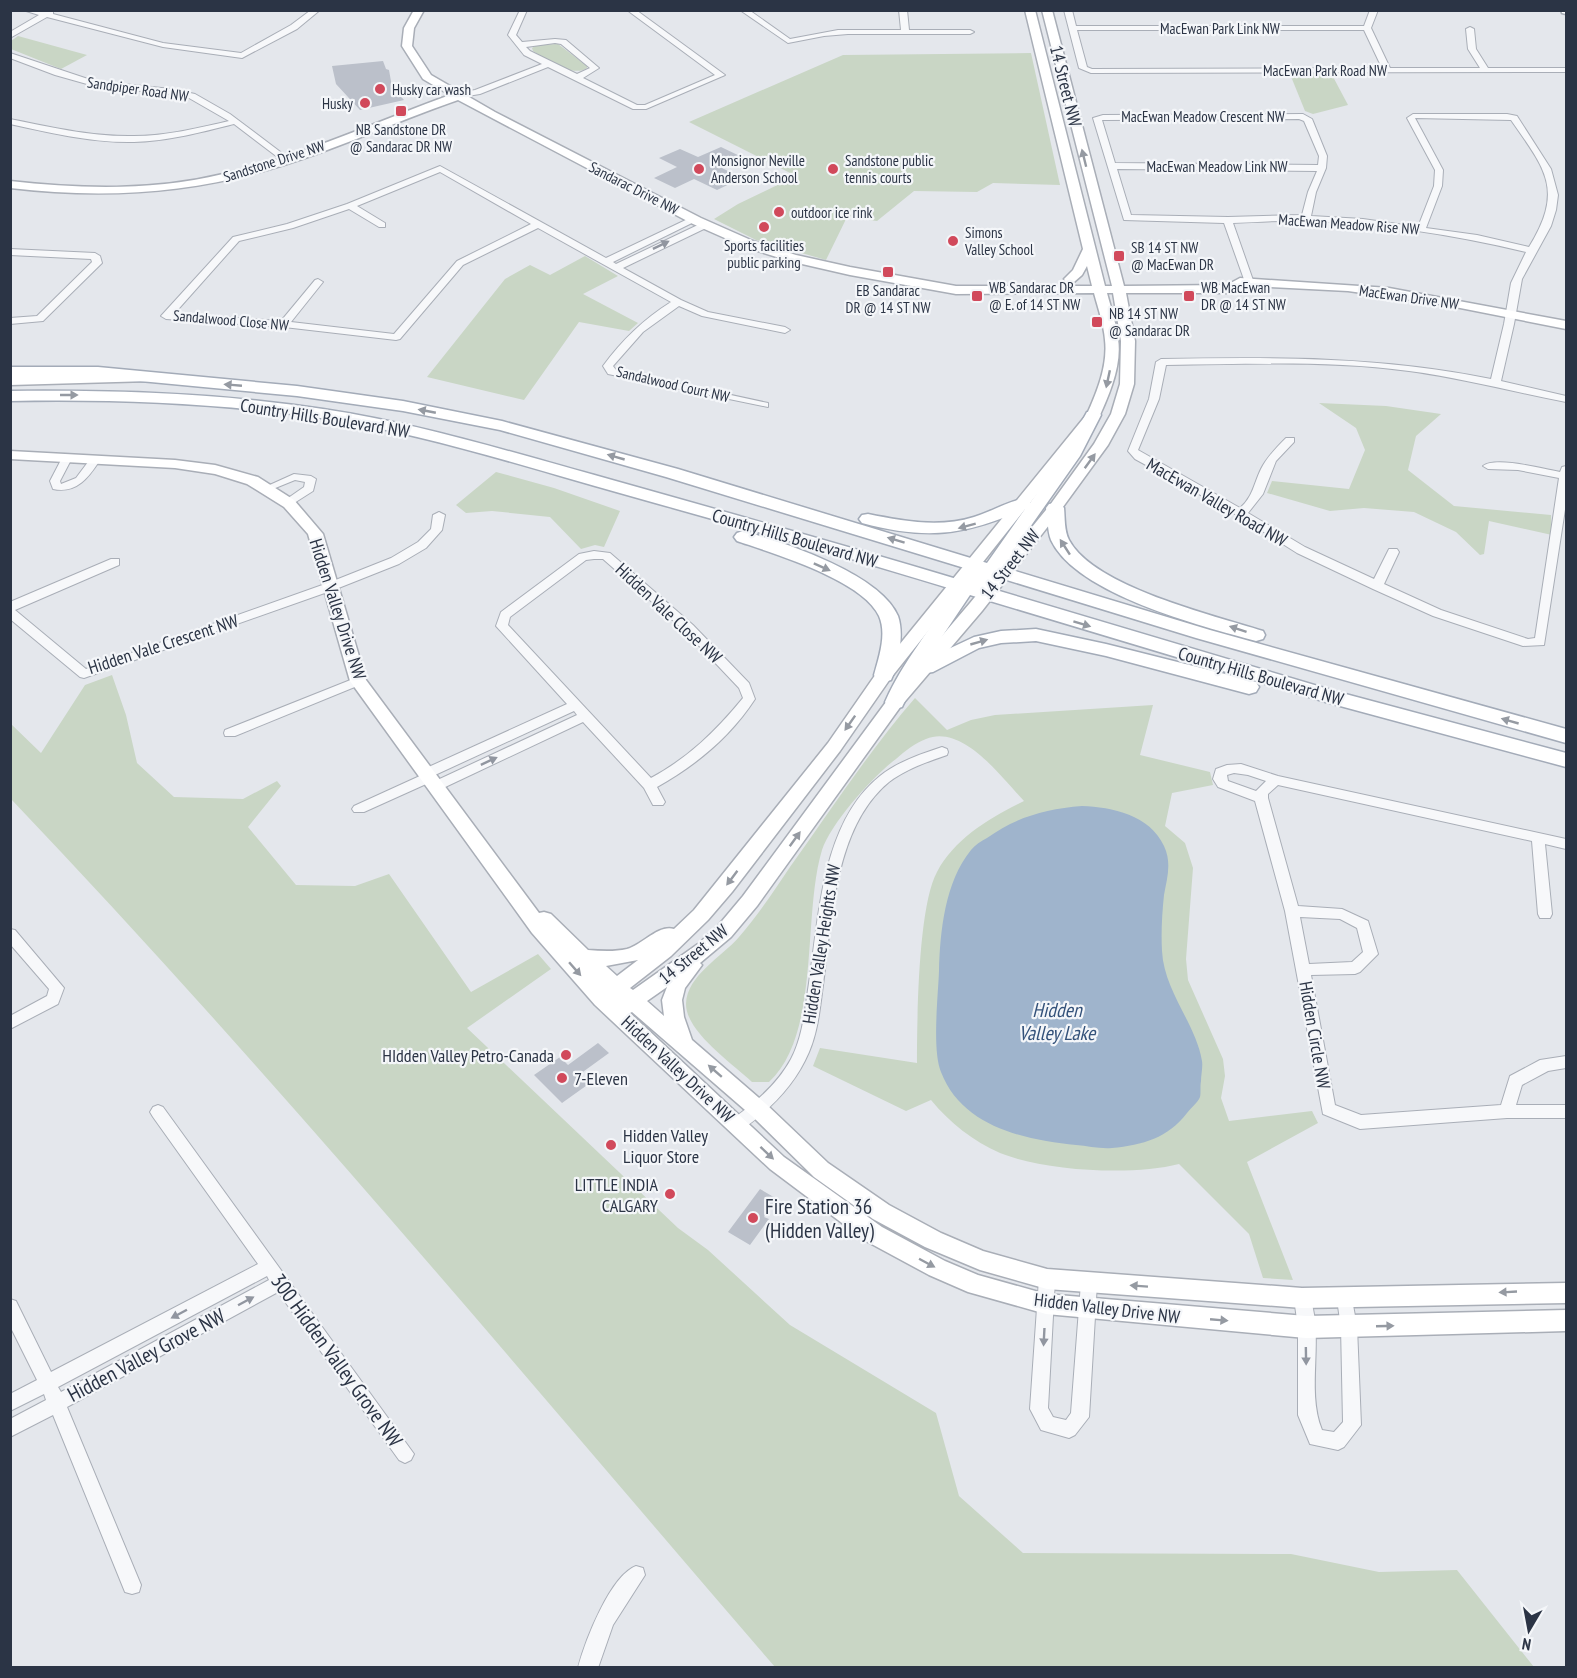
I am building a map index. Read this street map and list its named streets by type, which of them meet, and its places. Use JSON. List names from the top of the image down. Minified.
{"streets":{"main road":["Country Hills Boulevard NW"],"street":["MacEwan Park Link NW","MacEwan Park Road NW","14 Street NW","Sandpiper Road NW","MacEwan Meadow Crescent NW","Sandstone Drive NW","MacEwan Meadow Link NW","Sandarac Drive NW","MacEwan Meadow Rise NW","MacEwan Drive NW","Sandalwood Close NW","Sandalwood Court NW","MacEwan Valley Road NW","Hidden Valley Drive NW","Hidden Vale Close NW","Hidden Vale Crescent NW","Hidden Valley Heights NW","Hidden Circle NW","Hidden Valley Grove NW","300 Hidden Valley Grove NW"]},"crossings":[["MacEwan Park Link NW","MacEwan Park Road NW"],["14 Street NW","Sandarac Drive NW"],["14 Street NW","MacEwan Drive NW"],["14 Street NW","Country Hills Boulevard NW"],["14 Street NW","Hidden Valley Drive NW"],["Sandpiper Road NW","Sandstone Drive NW"],["MacEwan Meadow Crescent NW","MacEwan Meadow Link NW"],["MacEwan Meadow Crescent NW","MacEwan Meadow Rise NW"],["Sandstone Drive NW","Sandarac Drive NW"],["Sandarac Drive NW","MacEwan Drive NW"],["Sandalwood Close NW","Sandalwood Court NW"],["Hidden Valley Drive NW","Hidden Vale Crescent NW"],["Hidden Valley Drive NW","Hidden Valley Heights NW"],["Hidden Valley Grove NW","300 Hidden Valley Grove NW"]],"water":["Hidden Valley Lake"],"places":{"other":["Husky car wash","Husky","Monsignor Neville Anderson School","Sandstone public tennis courts","outdoor ice rink","Sports facilities public parking","Simons Valley School","HIdden Valley Petro-Canada","7-Eleven","Hidden Valley Liquor Store","LITTLE INDIA CALGARY","Fire Station 36 (Hidden Valley)"],"transit":["NB Sandstone DR @ Sandarac DR NW","SB 14 ST NW @ MacEwan DR","EB Sandarac DR @ 14 ST NW","WB Sandarac DR @ E. of 14 ST NW","WB MacEwan DR @ 14 ST NW","NB 14 ST NW @ Sandarac DR"]},"north":"bottom"}
